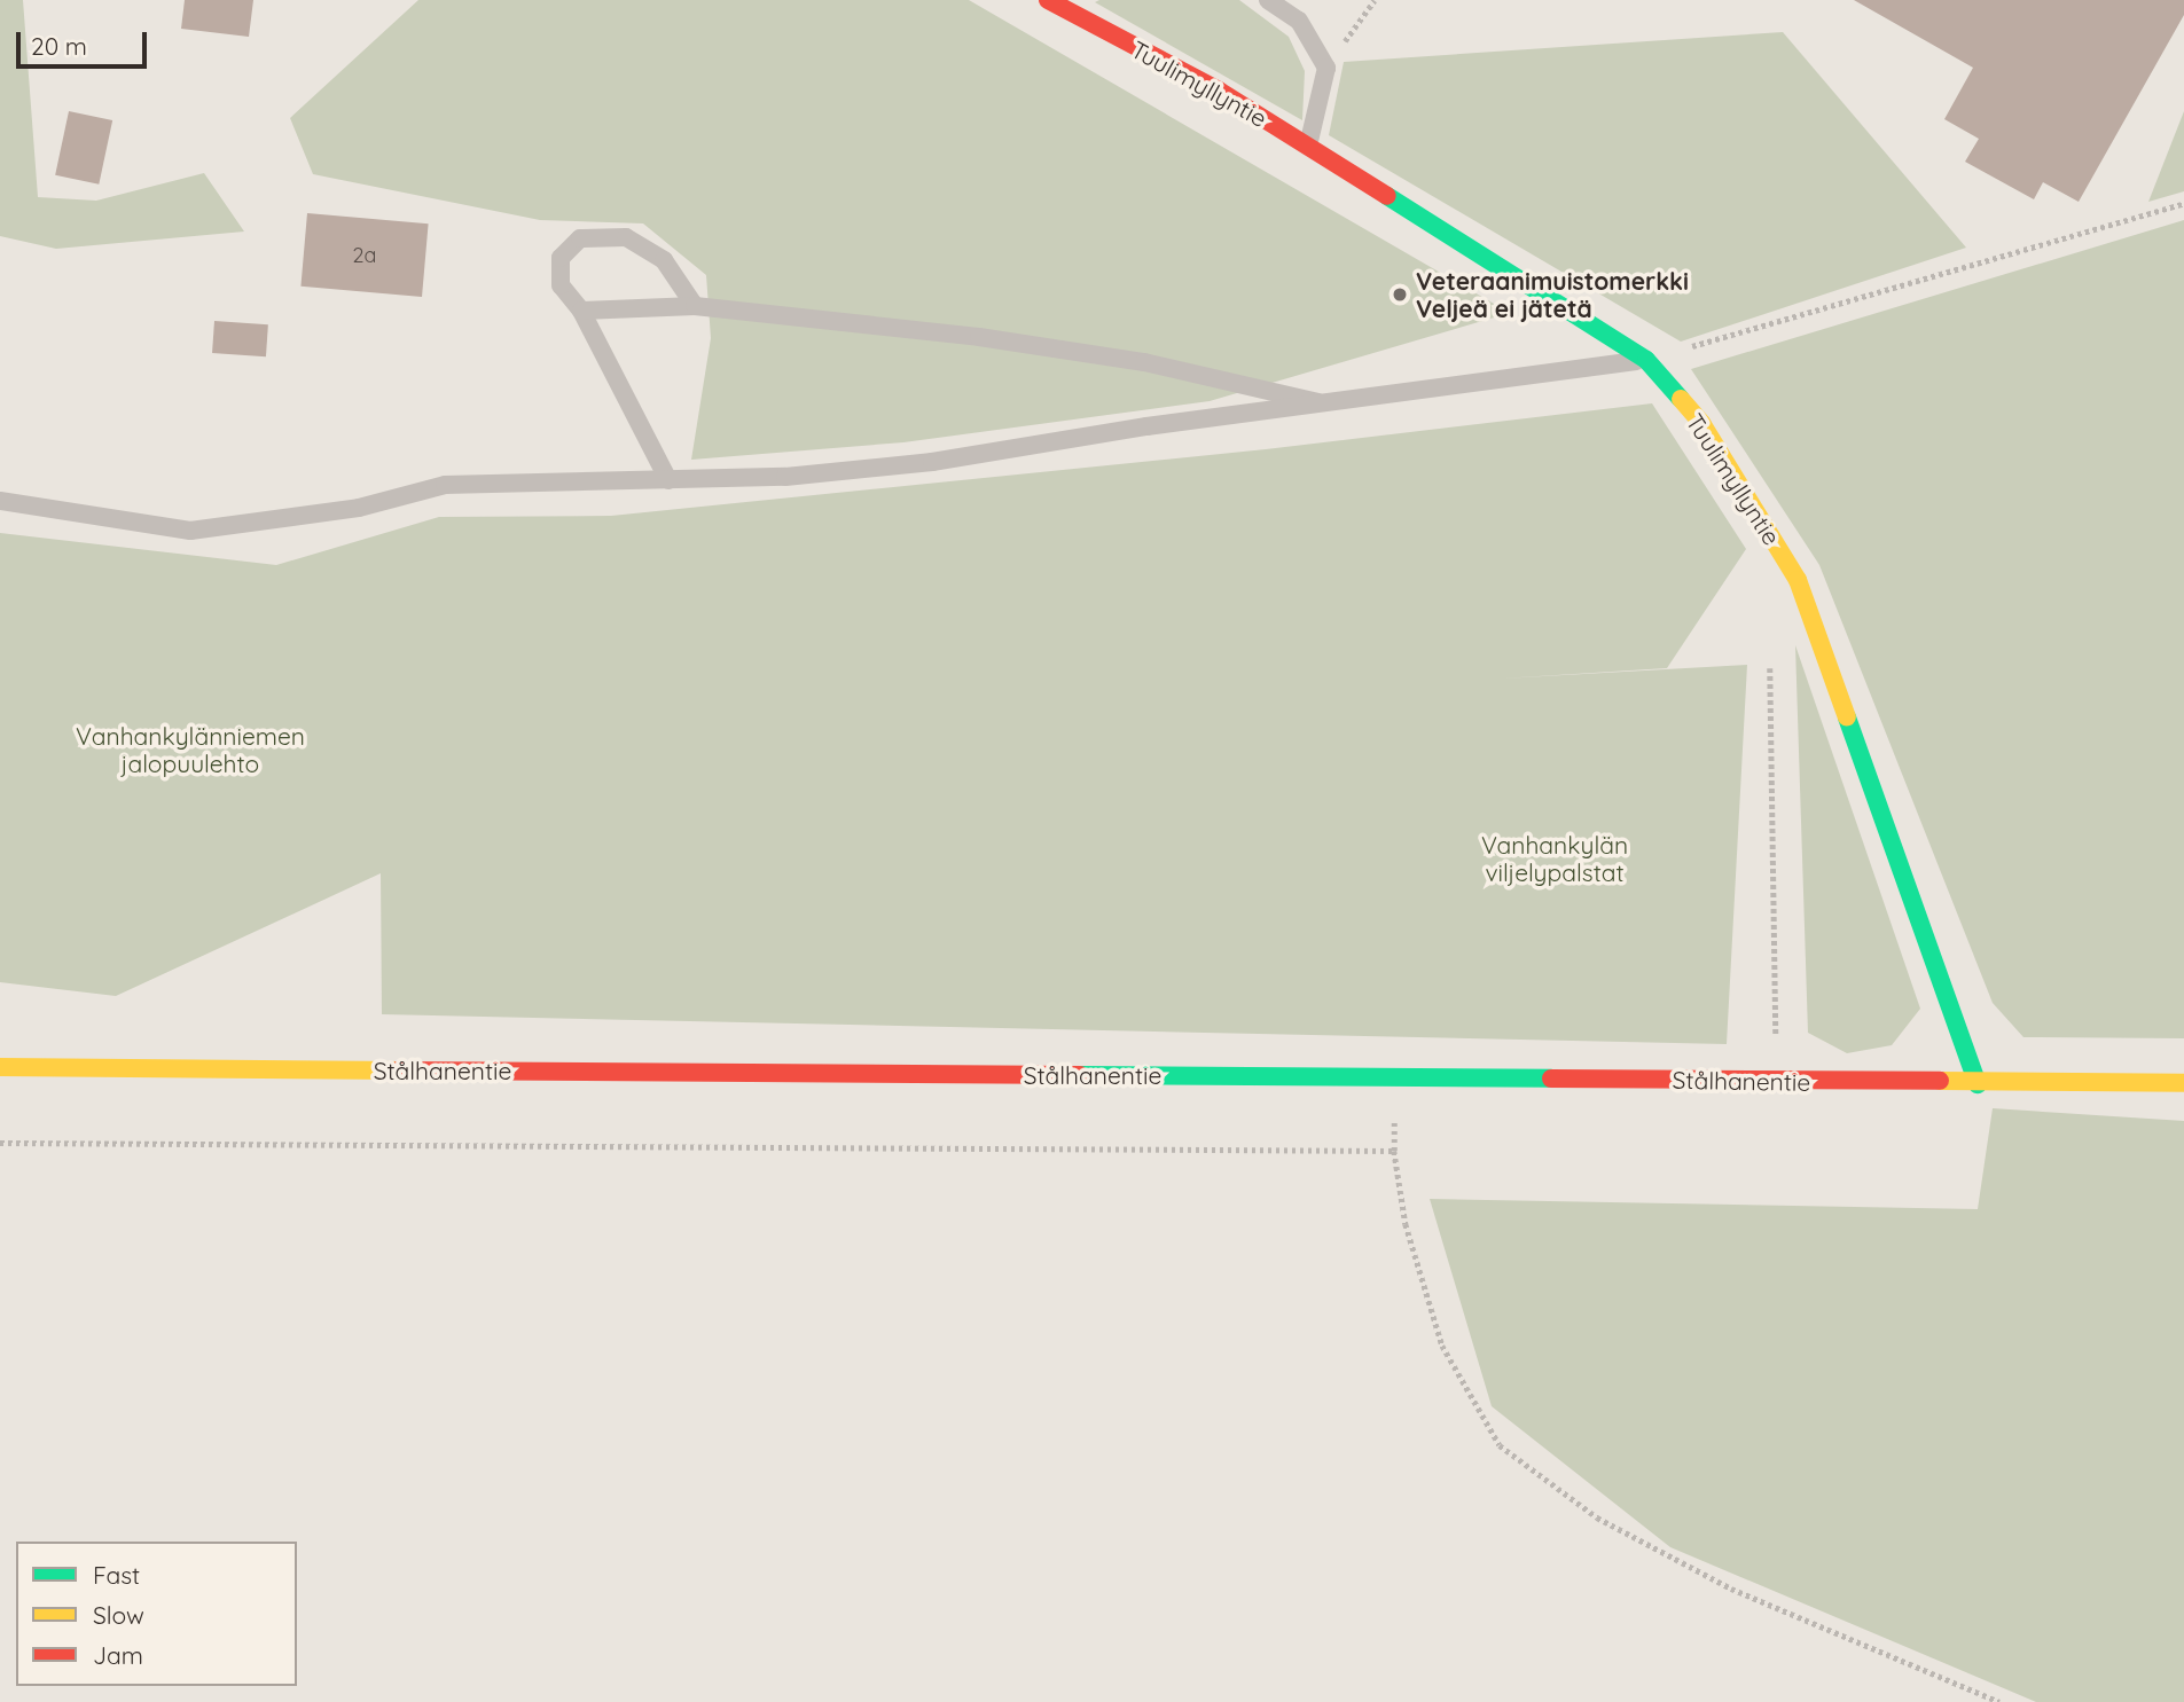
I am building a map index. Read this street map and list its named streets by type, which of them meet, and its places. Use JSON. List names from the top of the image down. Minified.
{"streets":{"street":["Tuulimyllyntie","Stålhanentie"]},"crossings":[["Tuulimyllyntie","Stålhanentie"]],"parks":["Vanhankylänniemen jalopuulehto","Vanhankylän viljelypalstat"],"places":["Veteraanimuistomerkki Veljeä ei jätetä"],"house_numbers":["2a"],"legend":["Fast","Slow","Jam"],"scale_bar":"20 m"}
